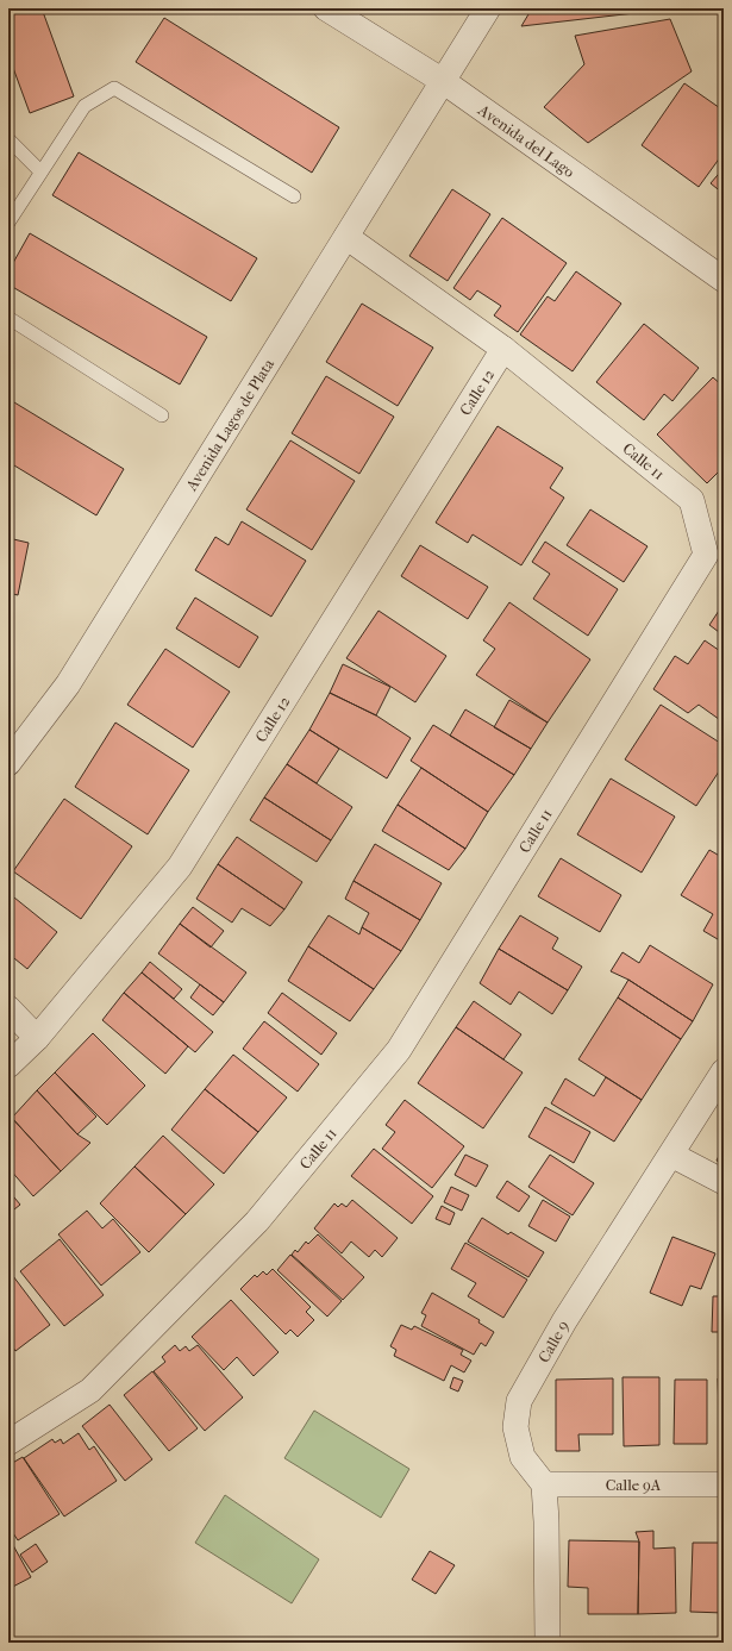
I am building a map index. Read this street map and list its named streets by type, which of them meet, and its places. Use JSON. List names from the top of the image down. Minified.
{"streets":{"street":["Avenida del Lago","Calle 12","Avenida Lagos de Plata","Calle 11","Calle 9","Calle 9A"]},"crossings":[["Avenida del Lago","Avenida Lagos de Plata"],["Calle 12","Calle 11"],["Avenida Lagos de Plata","Calle 11"],["Calle 9","Calle 9A"]]}
